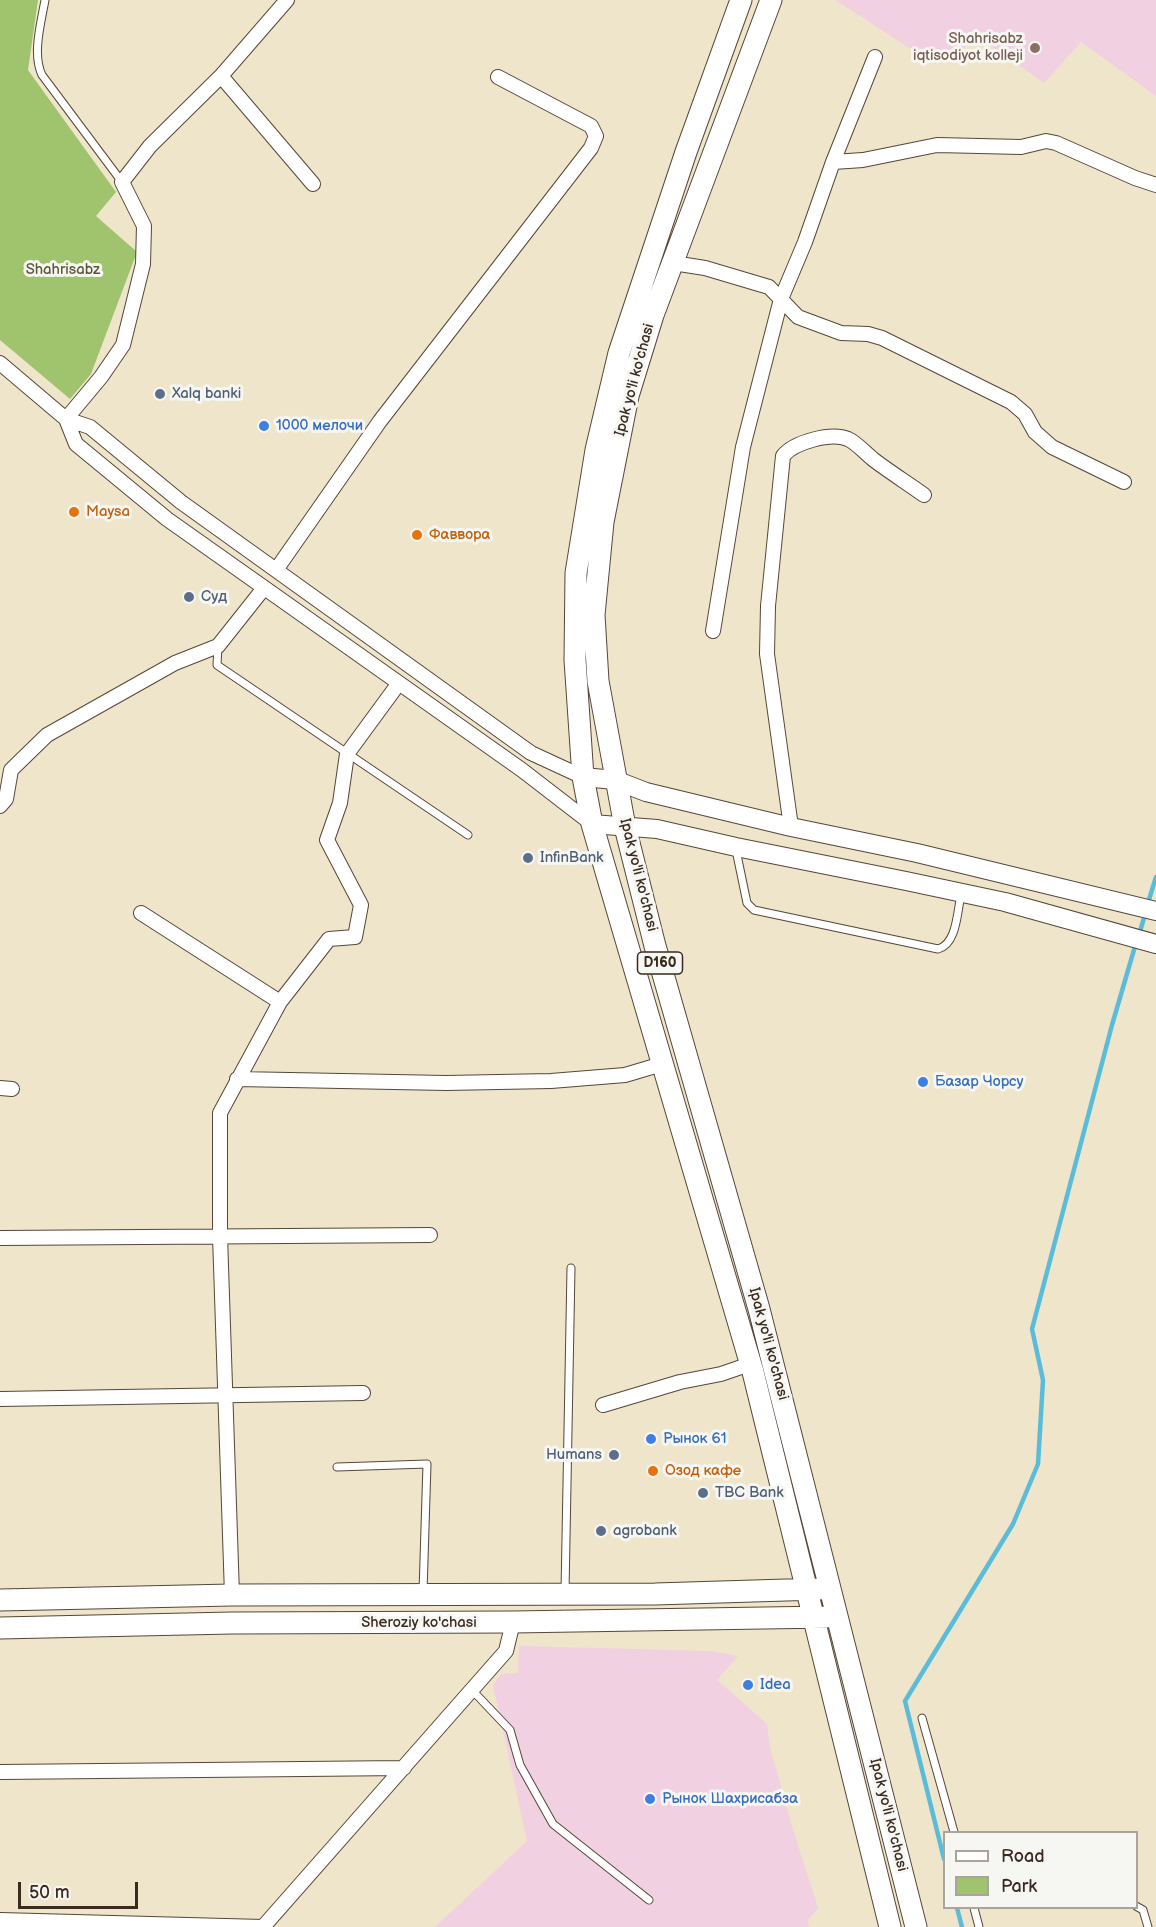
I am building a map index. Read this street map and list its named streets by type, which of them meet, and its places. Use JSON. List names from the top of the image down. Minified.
{"streets":{"main road":["Ipak yo'li ko'chasi","D160","Sheroziy ko'chasi"]},"crossings":[["Ipak yo'li ko'chasi","Sheroziy ko'chasi"]],"parks":["Shahrisabz"],"places":["Shahrisabz iqtisodiyot kolleji","Xalq banki","1000 мелочи","Maysa","Фаввора","Суд","InfinBank","Базар Чорсу","Рынок 61","Humans","Озод кафе","TBC Bank","agrobank","Idea","Рынок Шахрисабза"],"legend":["Road","Park"],"scale_bar":"50 m"}
